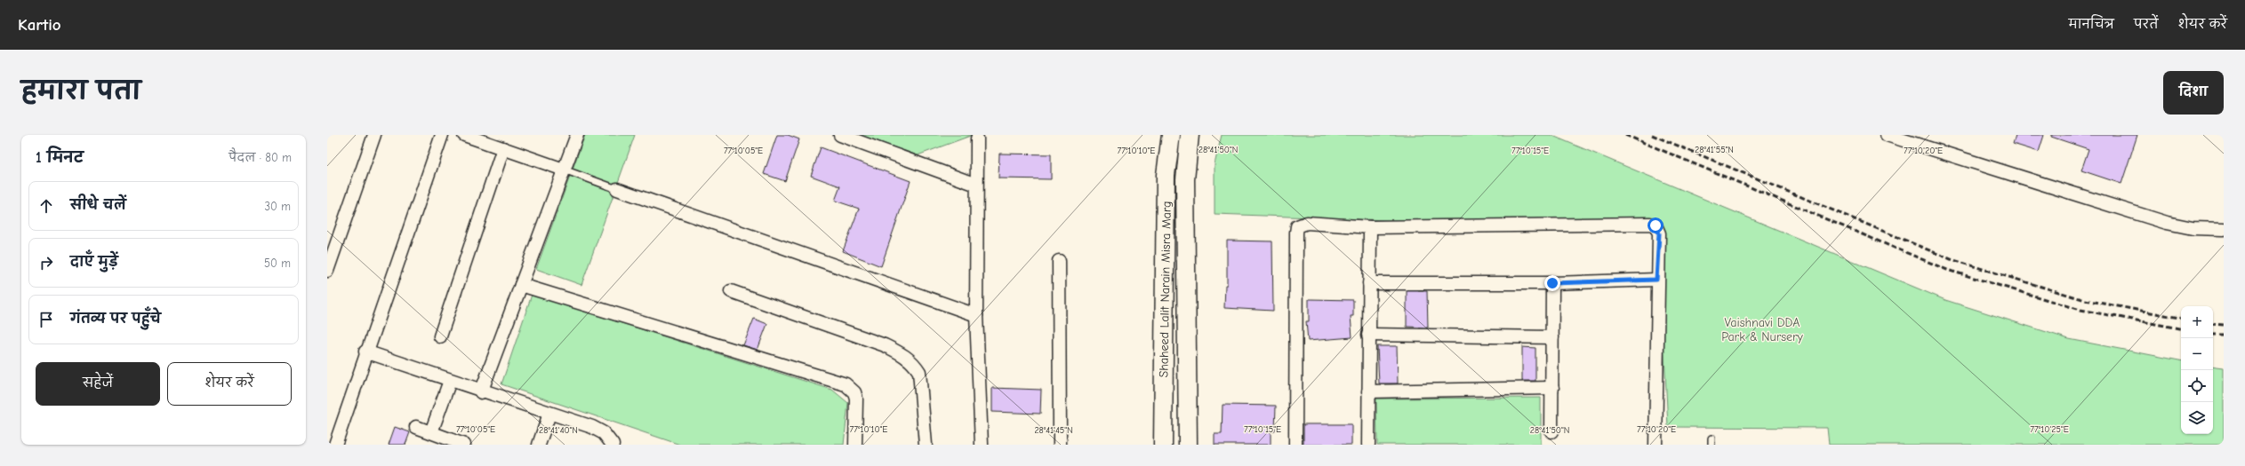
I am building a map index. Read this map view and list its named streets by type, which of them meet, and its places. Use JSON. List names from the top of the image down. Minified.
{"streets":{"street":["Shaheed Lalit Narain Misra Marg"]},"parks":["Vaishnavi DDA Park & Nursery"],"page":{"header":"Kartio","nav":["मानचित्र","परतें","शेयर करें"],"title":"हमारा पता","buttons":["दिशा",["सहेजें","शेयर करें"]],"heading":["1 मिनट","पैदल · 80 m"],"list":[["सीधे चलें","30 m"],["दाएँ मुड़ें","50 m"],"गंतव्य पर पहुँचे"],"map_buttons":["+","−"]},"coordinates":["28°41'50\"N","28°41'55\"N","77°10'05\"E","77°10'10\"E","77°10'15\"E","77°10'20\"E","77°10'25\"E","28°41'40\"N","28°41'45\"N"]}
